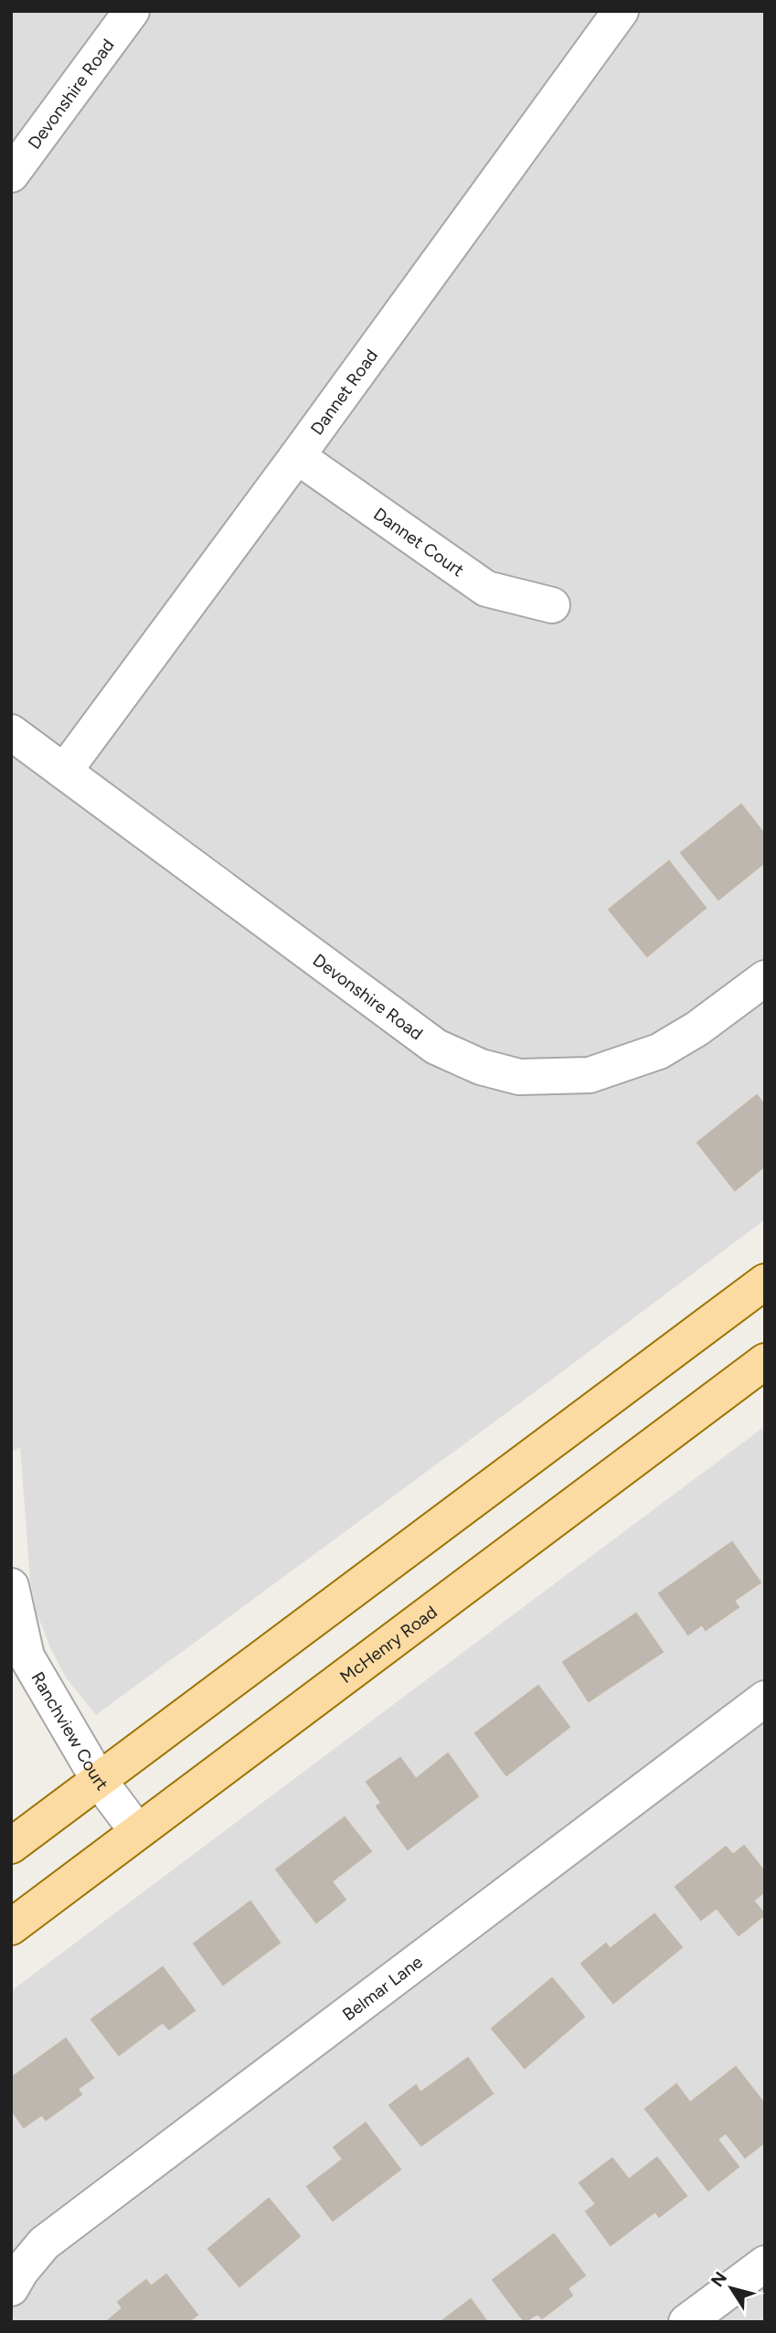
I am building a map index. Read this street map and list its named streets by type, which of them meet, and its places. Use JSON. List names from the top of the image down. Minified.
{"streets":{"main road":["McHenry Road"],"street":["Devonshire Road","Dannet Road","Dannet Court","Ranchview Court","Belmar Lane"]},"crossings":[["Devonshire Road","Dannet Road"],["Dannet Road","Dannet Court"],["McHenry Road","Ranchview Court"]],"north":"top left"}
